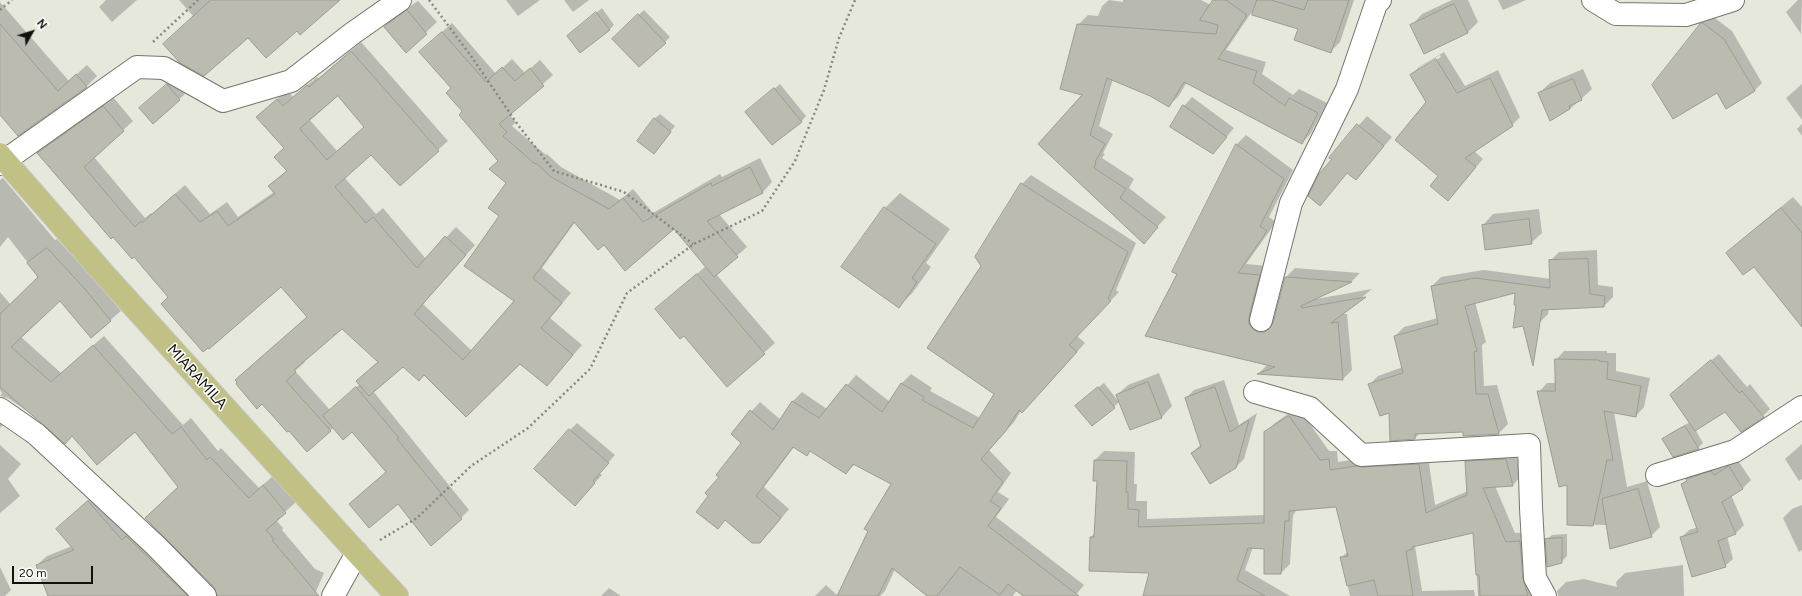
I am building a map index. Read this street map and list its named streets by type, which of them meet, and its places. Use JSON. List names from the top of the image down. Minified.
{"streets":{"main road":["MIARAMILA"]},"scale_bar":"20 m","north":"top right"}
